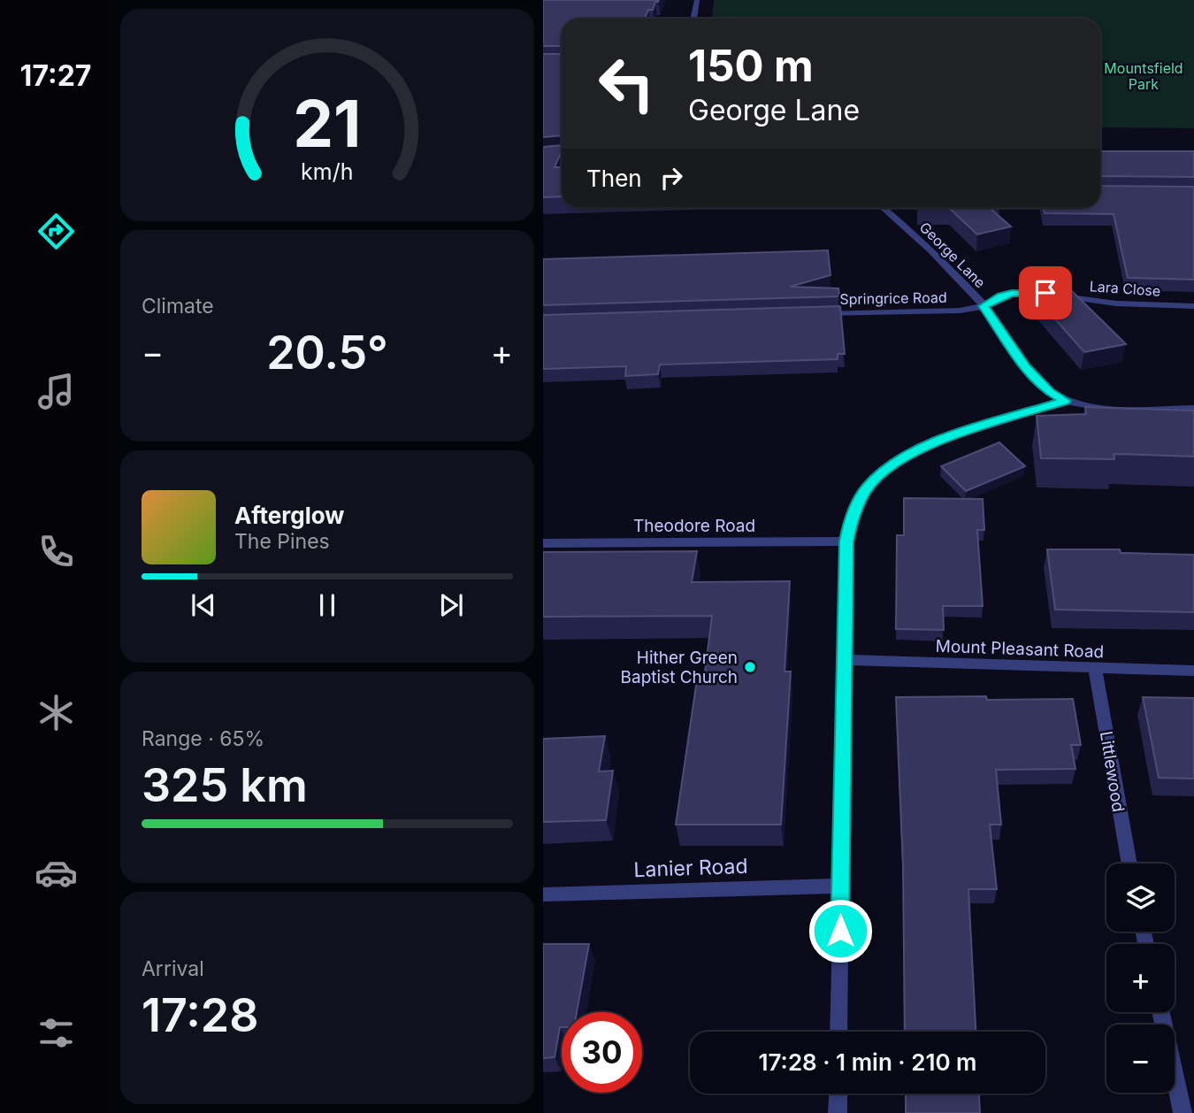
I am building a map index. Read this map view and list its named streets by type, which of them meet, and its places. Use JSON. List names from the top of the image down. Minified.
{"streets":{"street":["George Lane","Lara Close","Springrice Road","Theodore Road","Mount Pleasant Road","Littlewood","Lanier Road"]},"crossings":[["George Lane","Lara Close"],["George Lane","Springrice Road"],["Lara Close","Springrice Road"],["Mount Pleasant Road","Littlewood"]],"parks":["Mountsfield Park"],"places":["Hither Green Baptist Church"],"page":{"tabs":"17:27","turn":["150 m","George Lane"],"then":"Then","tile":["Climate",["Range · 65%","325 km"],["Arrival","17:28"]],"heat":["−","20.5°","+"],"song":["Afterglow","The Pines"],"map_buttons":["+","−"],"limit":"30","trip":"17:28 · 1 min · 210 m","gauge":["21","km/h"]}}
